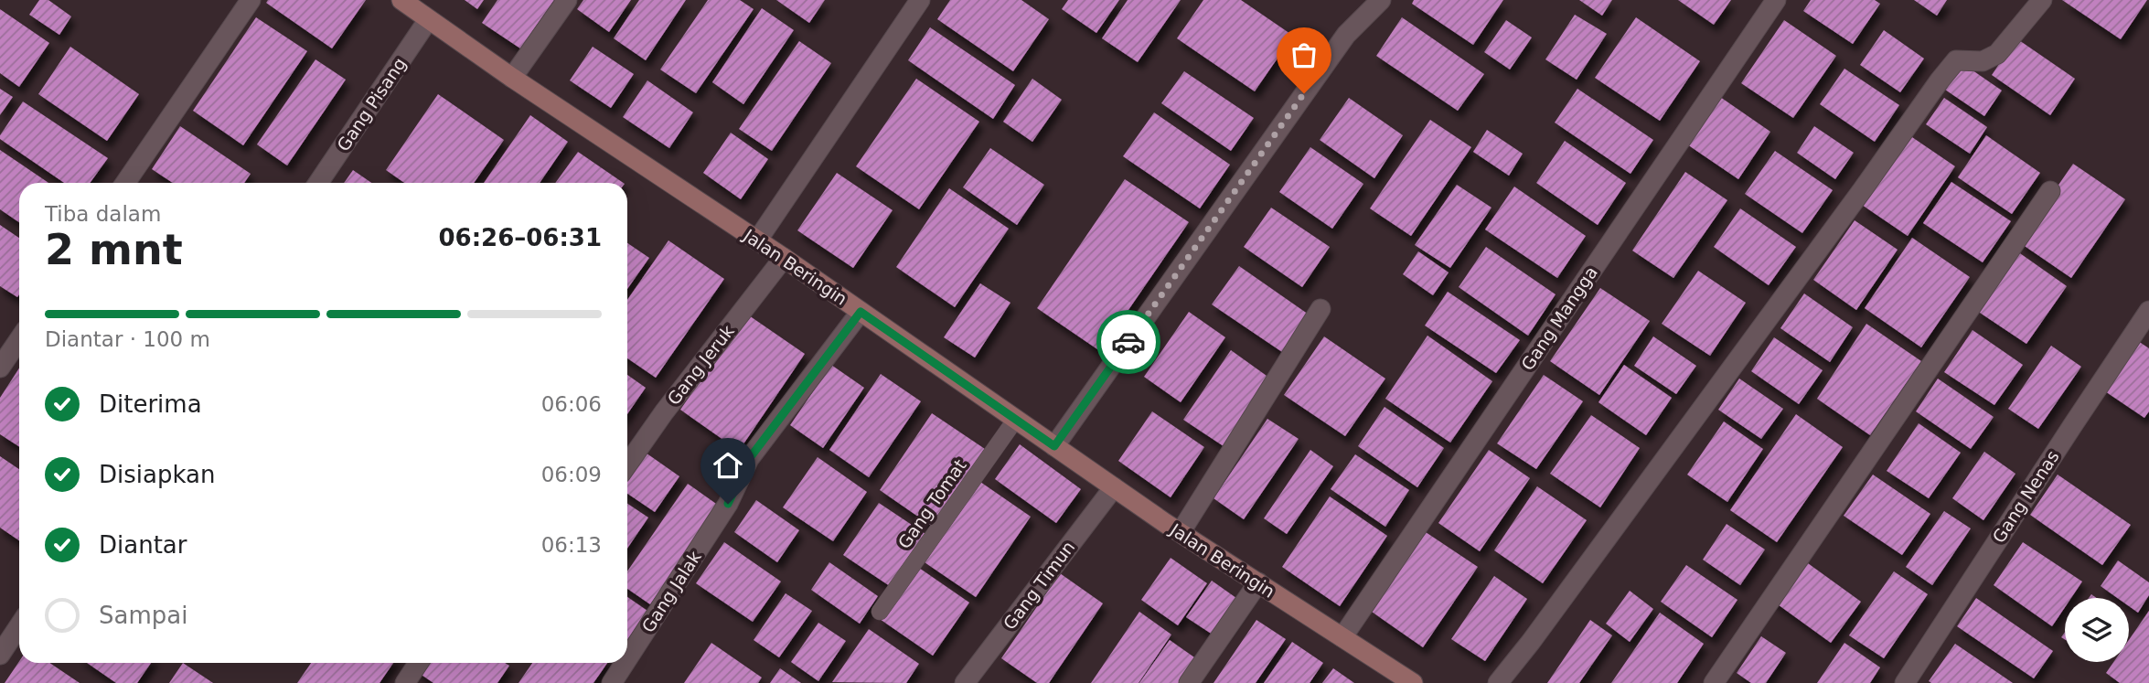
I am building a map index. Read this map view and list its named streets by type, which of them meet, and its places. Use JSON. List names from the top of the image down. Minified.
{"streets":{"street":["Gang Pisang","Jalan Beringin","Gang Mangga","Gang Jeruk","Gang Nenas","Gang Timun","Gang Jalak"],"lane":["Gang Tomat"]},"crossings":[["Gang Pisang","Jalan Beringin"],["Jalan Beringin","Gang Mangga"],["Jalan Beringin","Gang Jeruk"],["Jalan Beringin","Gang Tomat"],["Jalan Beringin","Gang Timun"],["Jalan Beringin","Gang Jalak"]],"page":{"heading":["2 mnt","Tiba dalam","06:26–06:31"],"bar":"Diantar · 100 m","list":[["Diterima","06:06"],["Disiapkan","06:09"],["Diantar","06:13"],"Sampai"]}}
